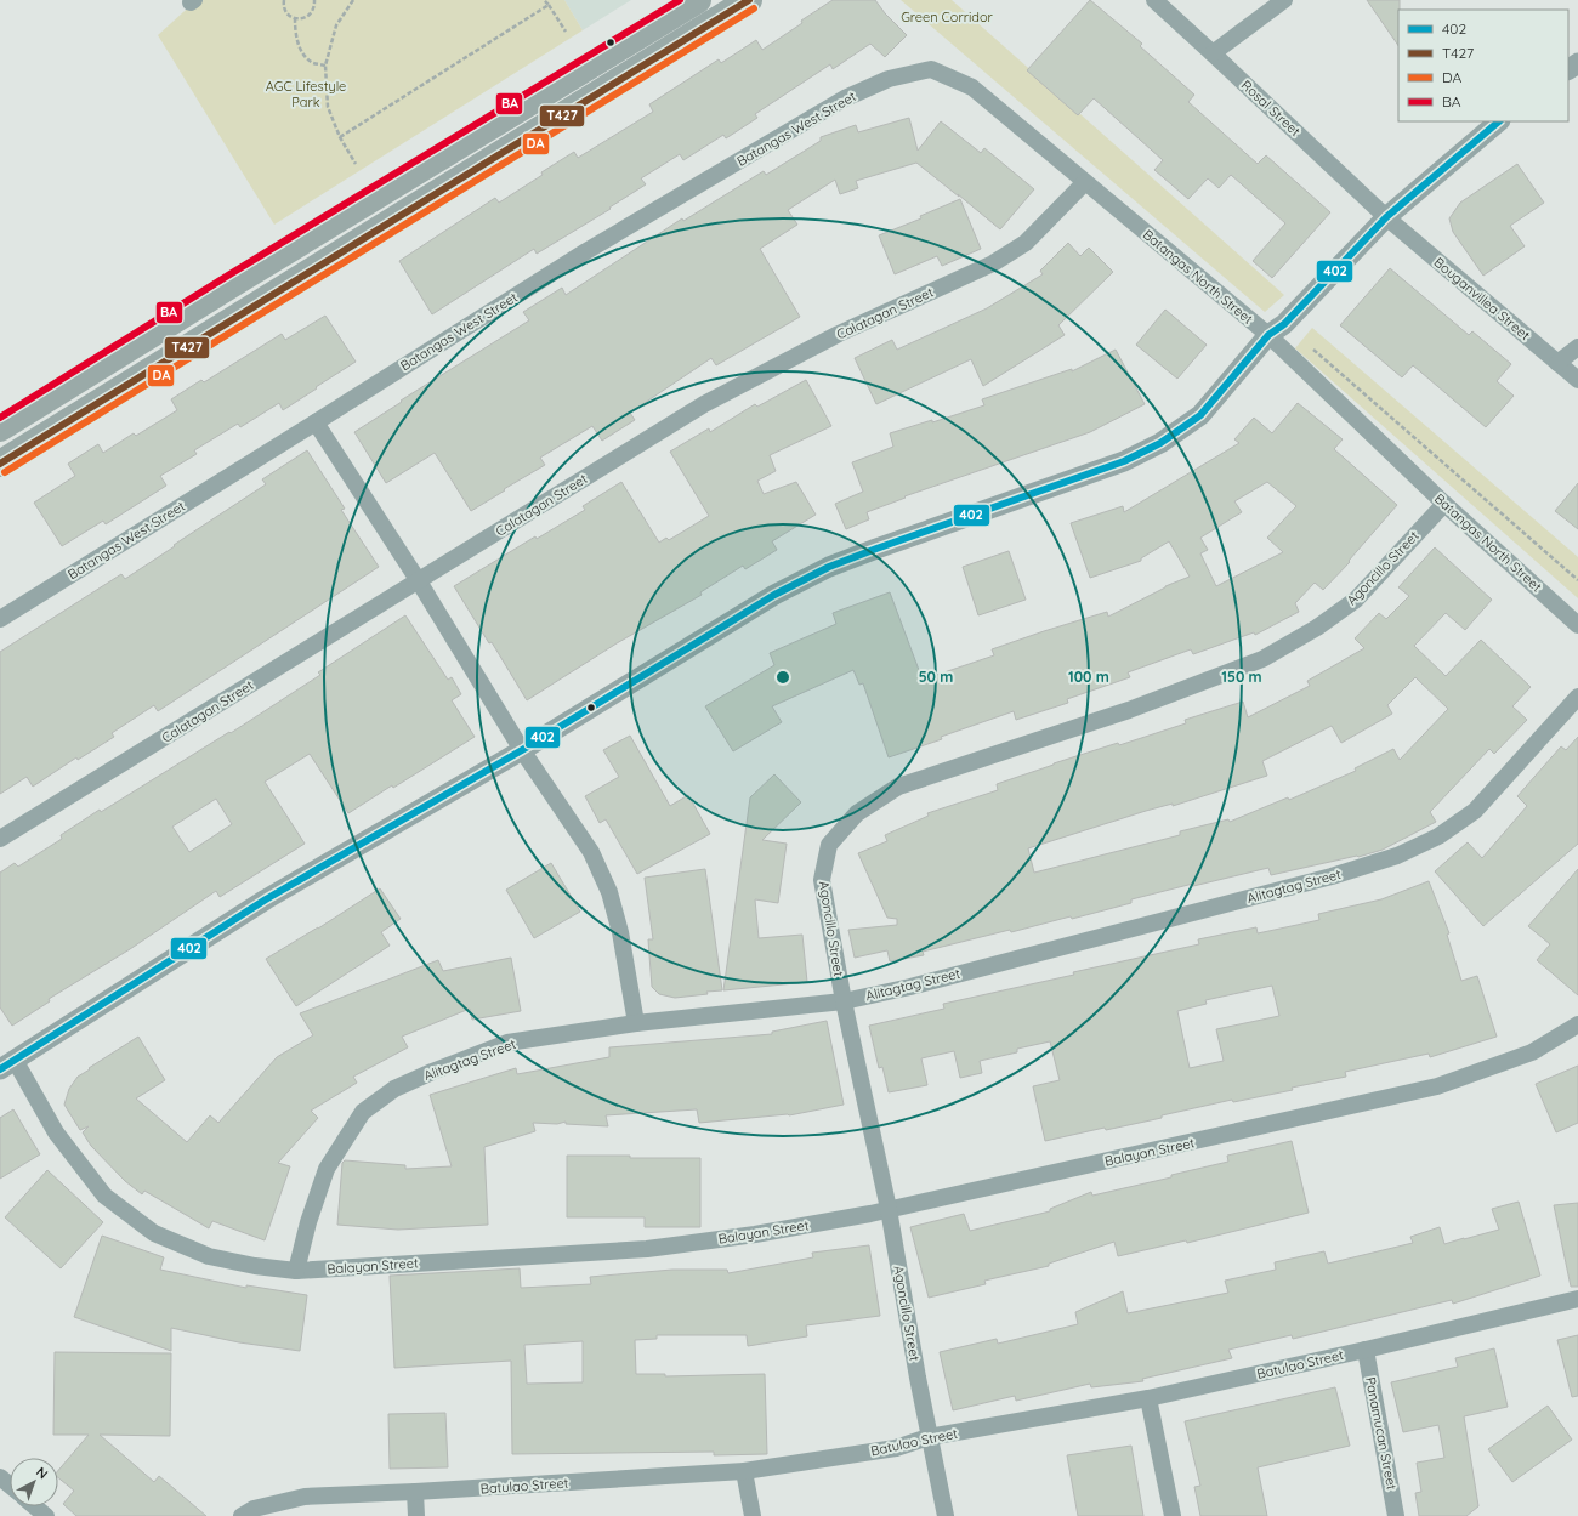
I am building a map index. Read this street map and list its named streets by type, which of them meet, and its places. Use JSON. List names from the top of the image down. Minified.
{"streets":{"street":["Rosal Street","Batangas West Street","Batangas North Street","Bouganvillea Street","Calatagan Street","Agoncillo Street","Alitagtag Street","Balayan Street","Batulao Street","Panamucan Street"]},"crossings":[["Rosal Street","Bouganvillea Street"],["Batangas West Street","Batangas North Street"],["Batangas North Street","Calatagan Street"],["Batangas North Street","Agoncillo Street"],["Agoncillo Street","Alitagtag Street"],["Agoncillo Street","Balayan Street"],["Agoncillo Street","Batulao Street"],["Alitagtag Street","Balayan Street"],["Batulao Street","Panamucan Street"]],"parks":["Green Corridor","AGC Lifestyle Park"],"lines":["transit line T427","transit line BA","transit line DA","transit line 402"],"legend":["402","T427","DA","BA"],"north":"top right","rings":["50 m","100 m","150 m"]}
